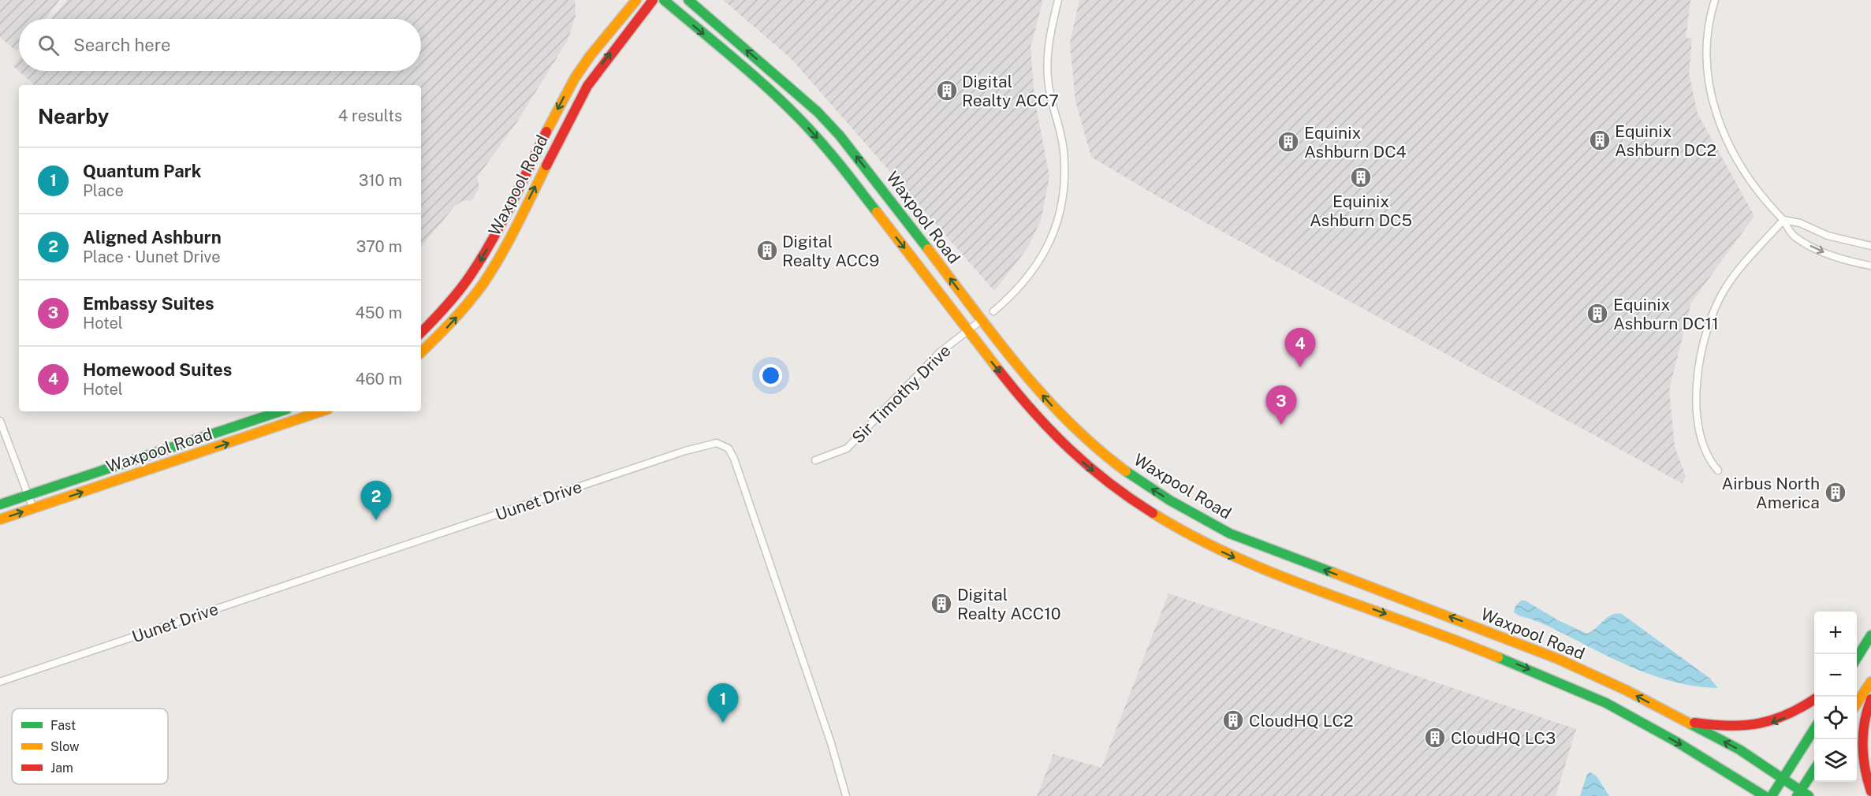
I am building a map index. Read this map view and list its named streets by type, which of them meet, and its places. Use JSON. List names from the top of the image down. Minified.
{"streets":{"main road":["Waxpool Road"],"street":["Sir Timothy Drive","Uunet Drive"]},"crossings":[["Waxpool Road","Sir Timothy Drive"]],"places":{"building":["Digital Realty ACC7","Equinix Ashburn DC2","Equinix Ashburn DC4","Equinix Ashburn DC5","Digital Realty ACC9","Equinix Ashburn DC11","Airbus North America","Digital Realty ACC10","CloudHQ LC2","CloudHQ LC3"]},"legend":["Fast","Slow","Jam"],"page":{"search":"Search here","heading":["Nearby","4 results"],"list":[{"mark":"1","name":"Quantum Park","note":"Place","value":"310 m"},{"mark":"2","name":"Aligned Ashburn","note":"Place · Uunet Drive","value":"370 m"},{"mark":"3","name":"Embassy Suites","note":"Hotel","value":"450 m"},{"mark":"4","name":"Homewood Suites","note":"Hotel","value":"460 m"}],"pins":["4","3","2","1"],"map_buttons":["+","−"]}}
